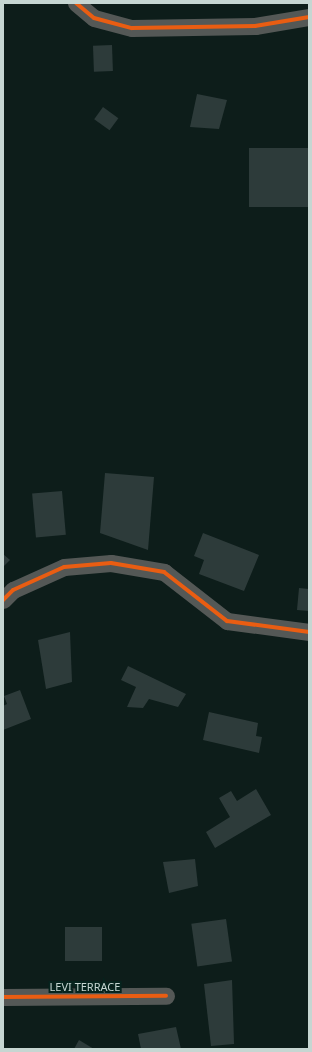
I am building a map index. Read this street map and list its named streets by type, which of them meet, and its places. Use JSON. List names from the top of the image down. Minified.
{"streets":{"street":["LEVI TERRACE"]}}
